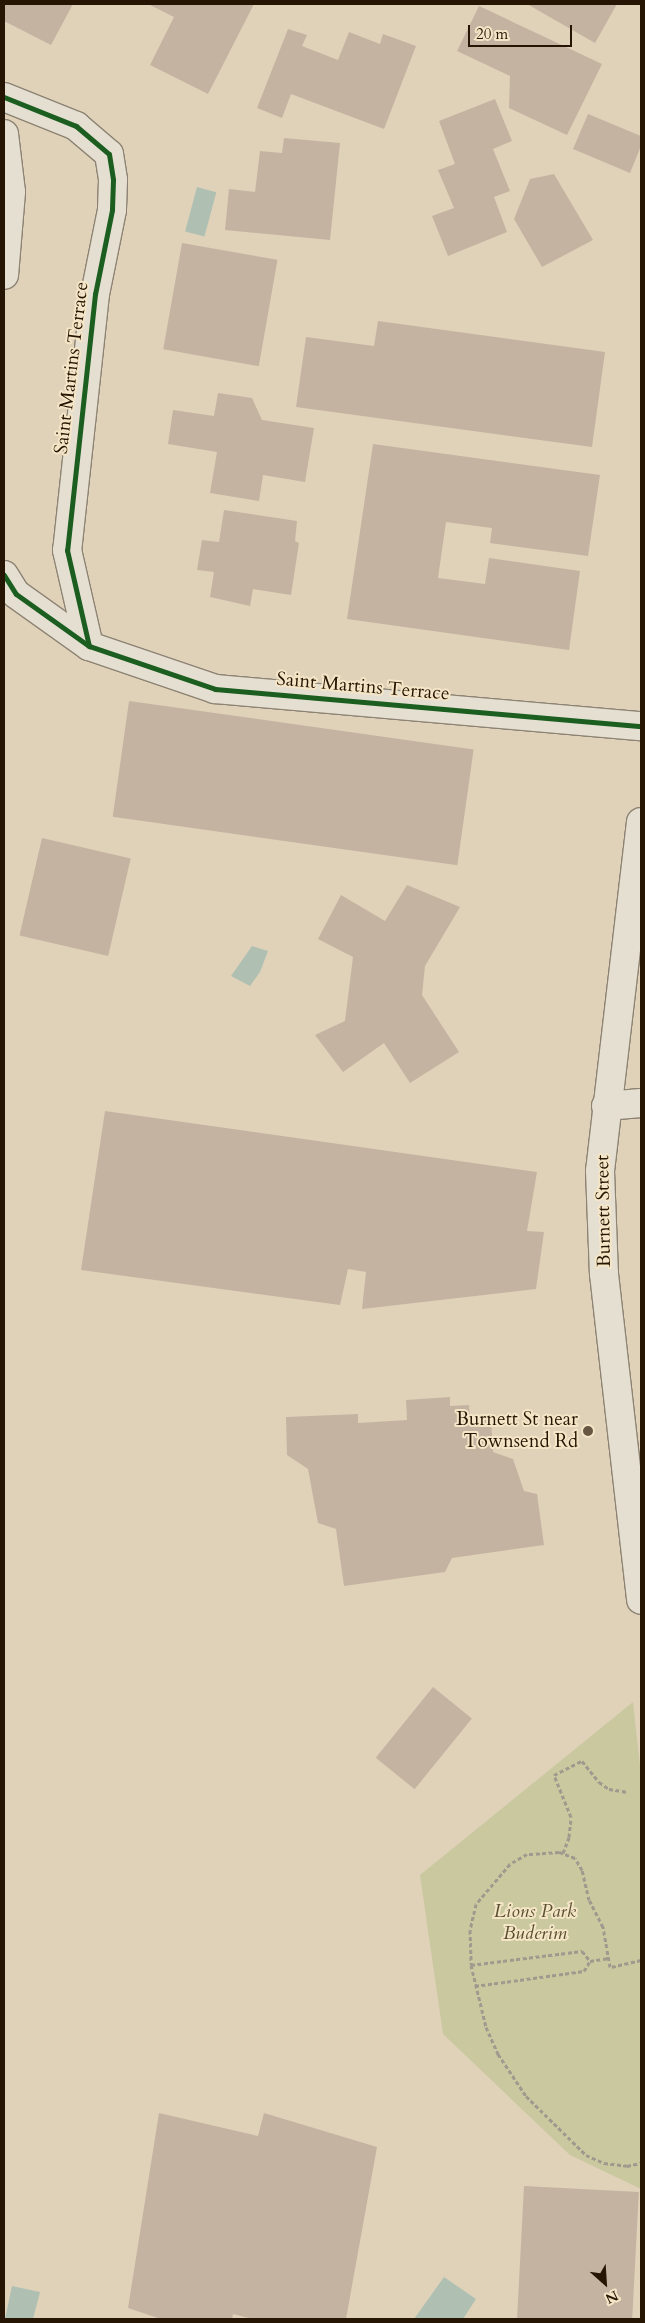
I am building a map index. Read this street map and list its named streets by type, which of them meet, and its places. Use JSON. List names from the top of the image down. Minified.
{"streets":{"street":["Saint Martins Terrace","Burnett Street"]},"parks":["Lions Park Buderim"],"places":["Burnett St near Townsend Rd"],"scale_bar":"20 m","north":"bottom right"}
